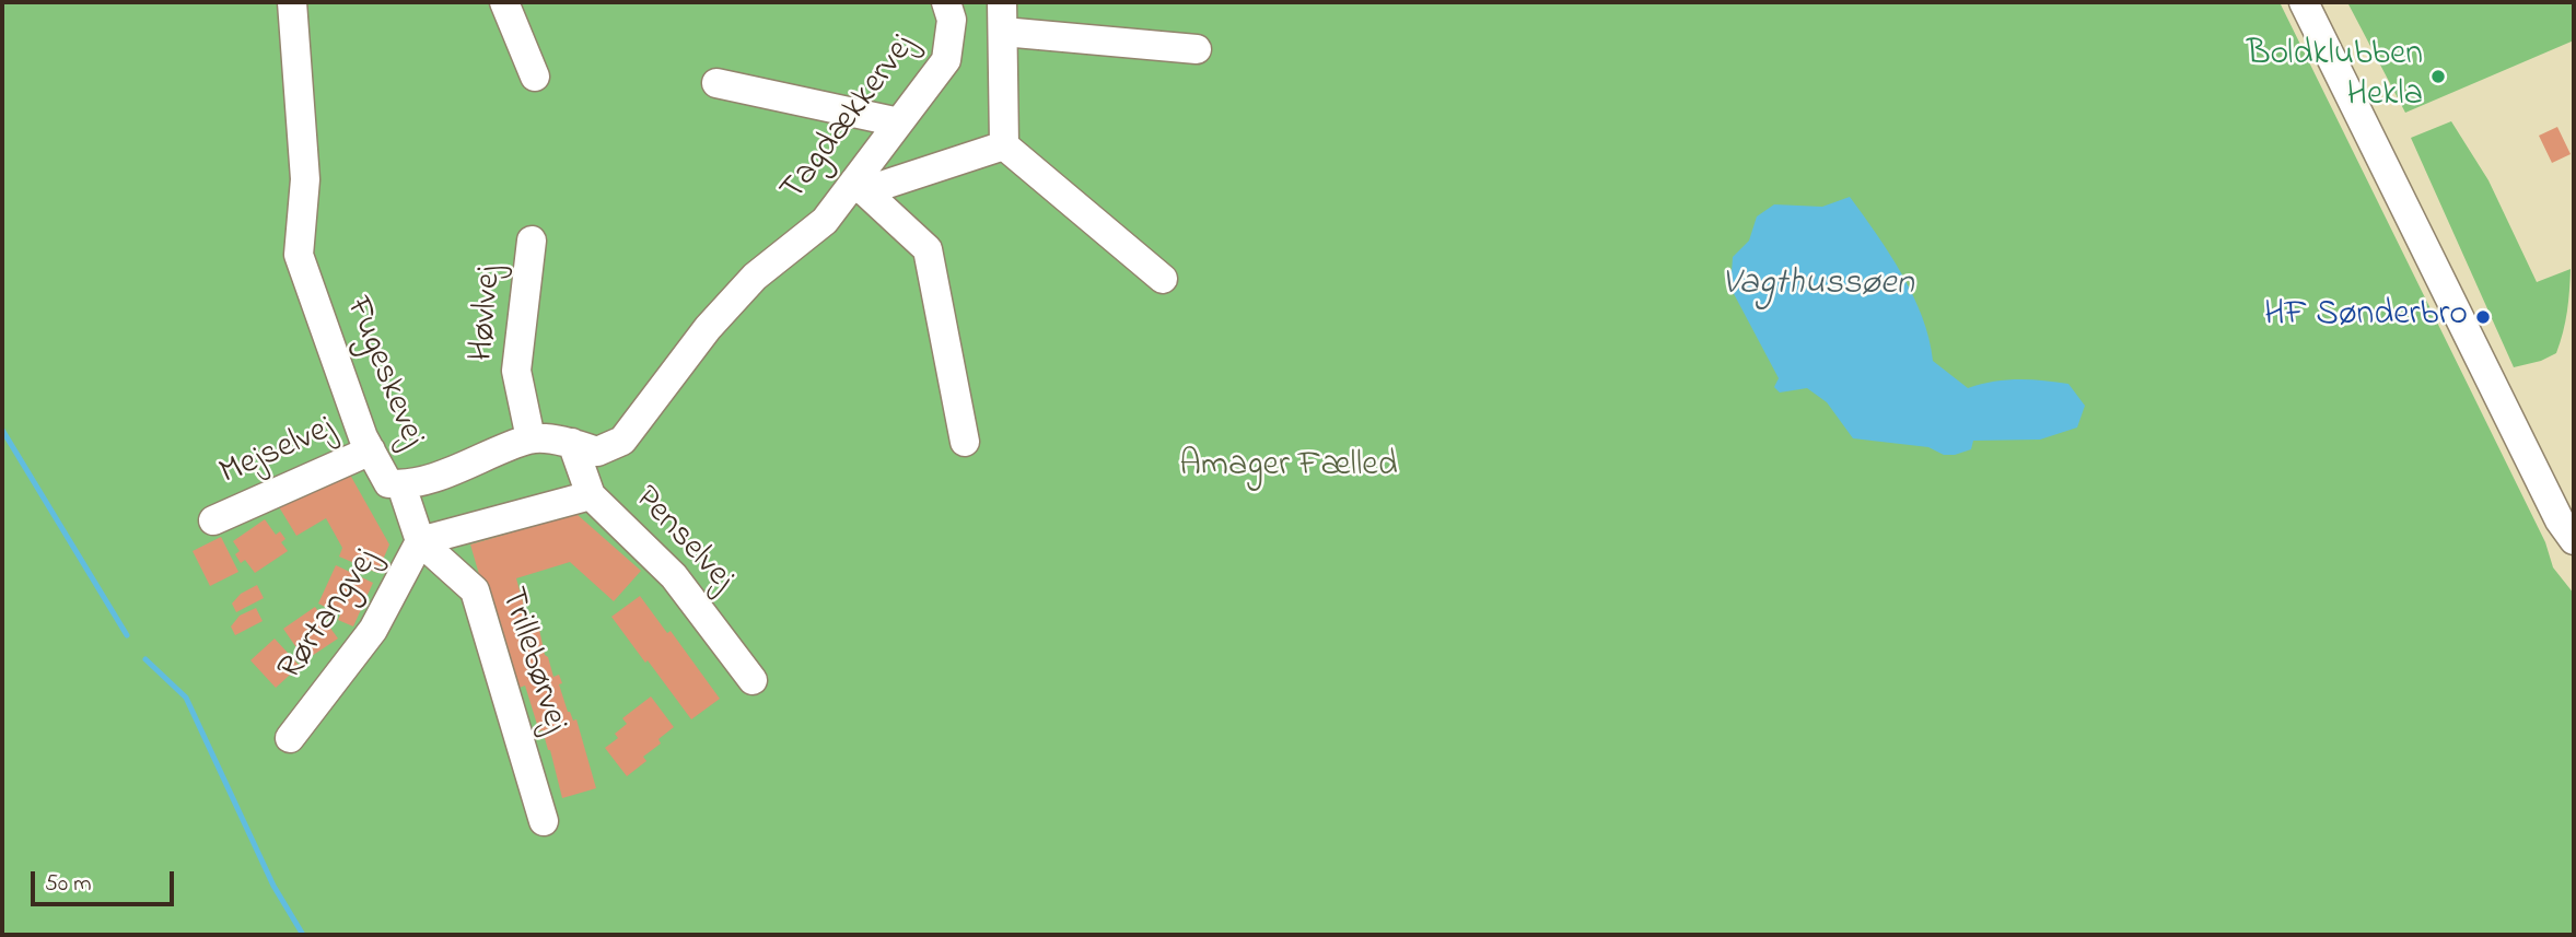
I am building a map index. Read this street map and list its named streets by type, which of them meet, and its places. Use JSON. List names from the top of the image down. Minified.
{"streets":{"street":["Tagdækkervej","Høvlvej","Fugeskevej","Mejselvej","Penselvej","Rørtangvej","Trillebørvej"]},"crossings":[["Tagdækkervej","Fugeskevej"],["Høvlvej","Fugeskevej"],["Fugeskevej","Mejselvej"],["Fugeskevej","Penselvej"],["Fugeskevej","Rørtangvej"],["Rørtangvej","Trillebørvej"]],"water":["Vagthussøen"],"parks":["Amager Fælled"],"places":["Boldklubben Hekla","HF Sønderbro"],"scale_bar":"50 m"}
